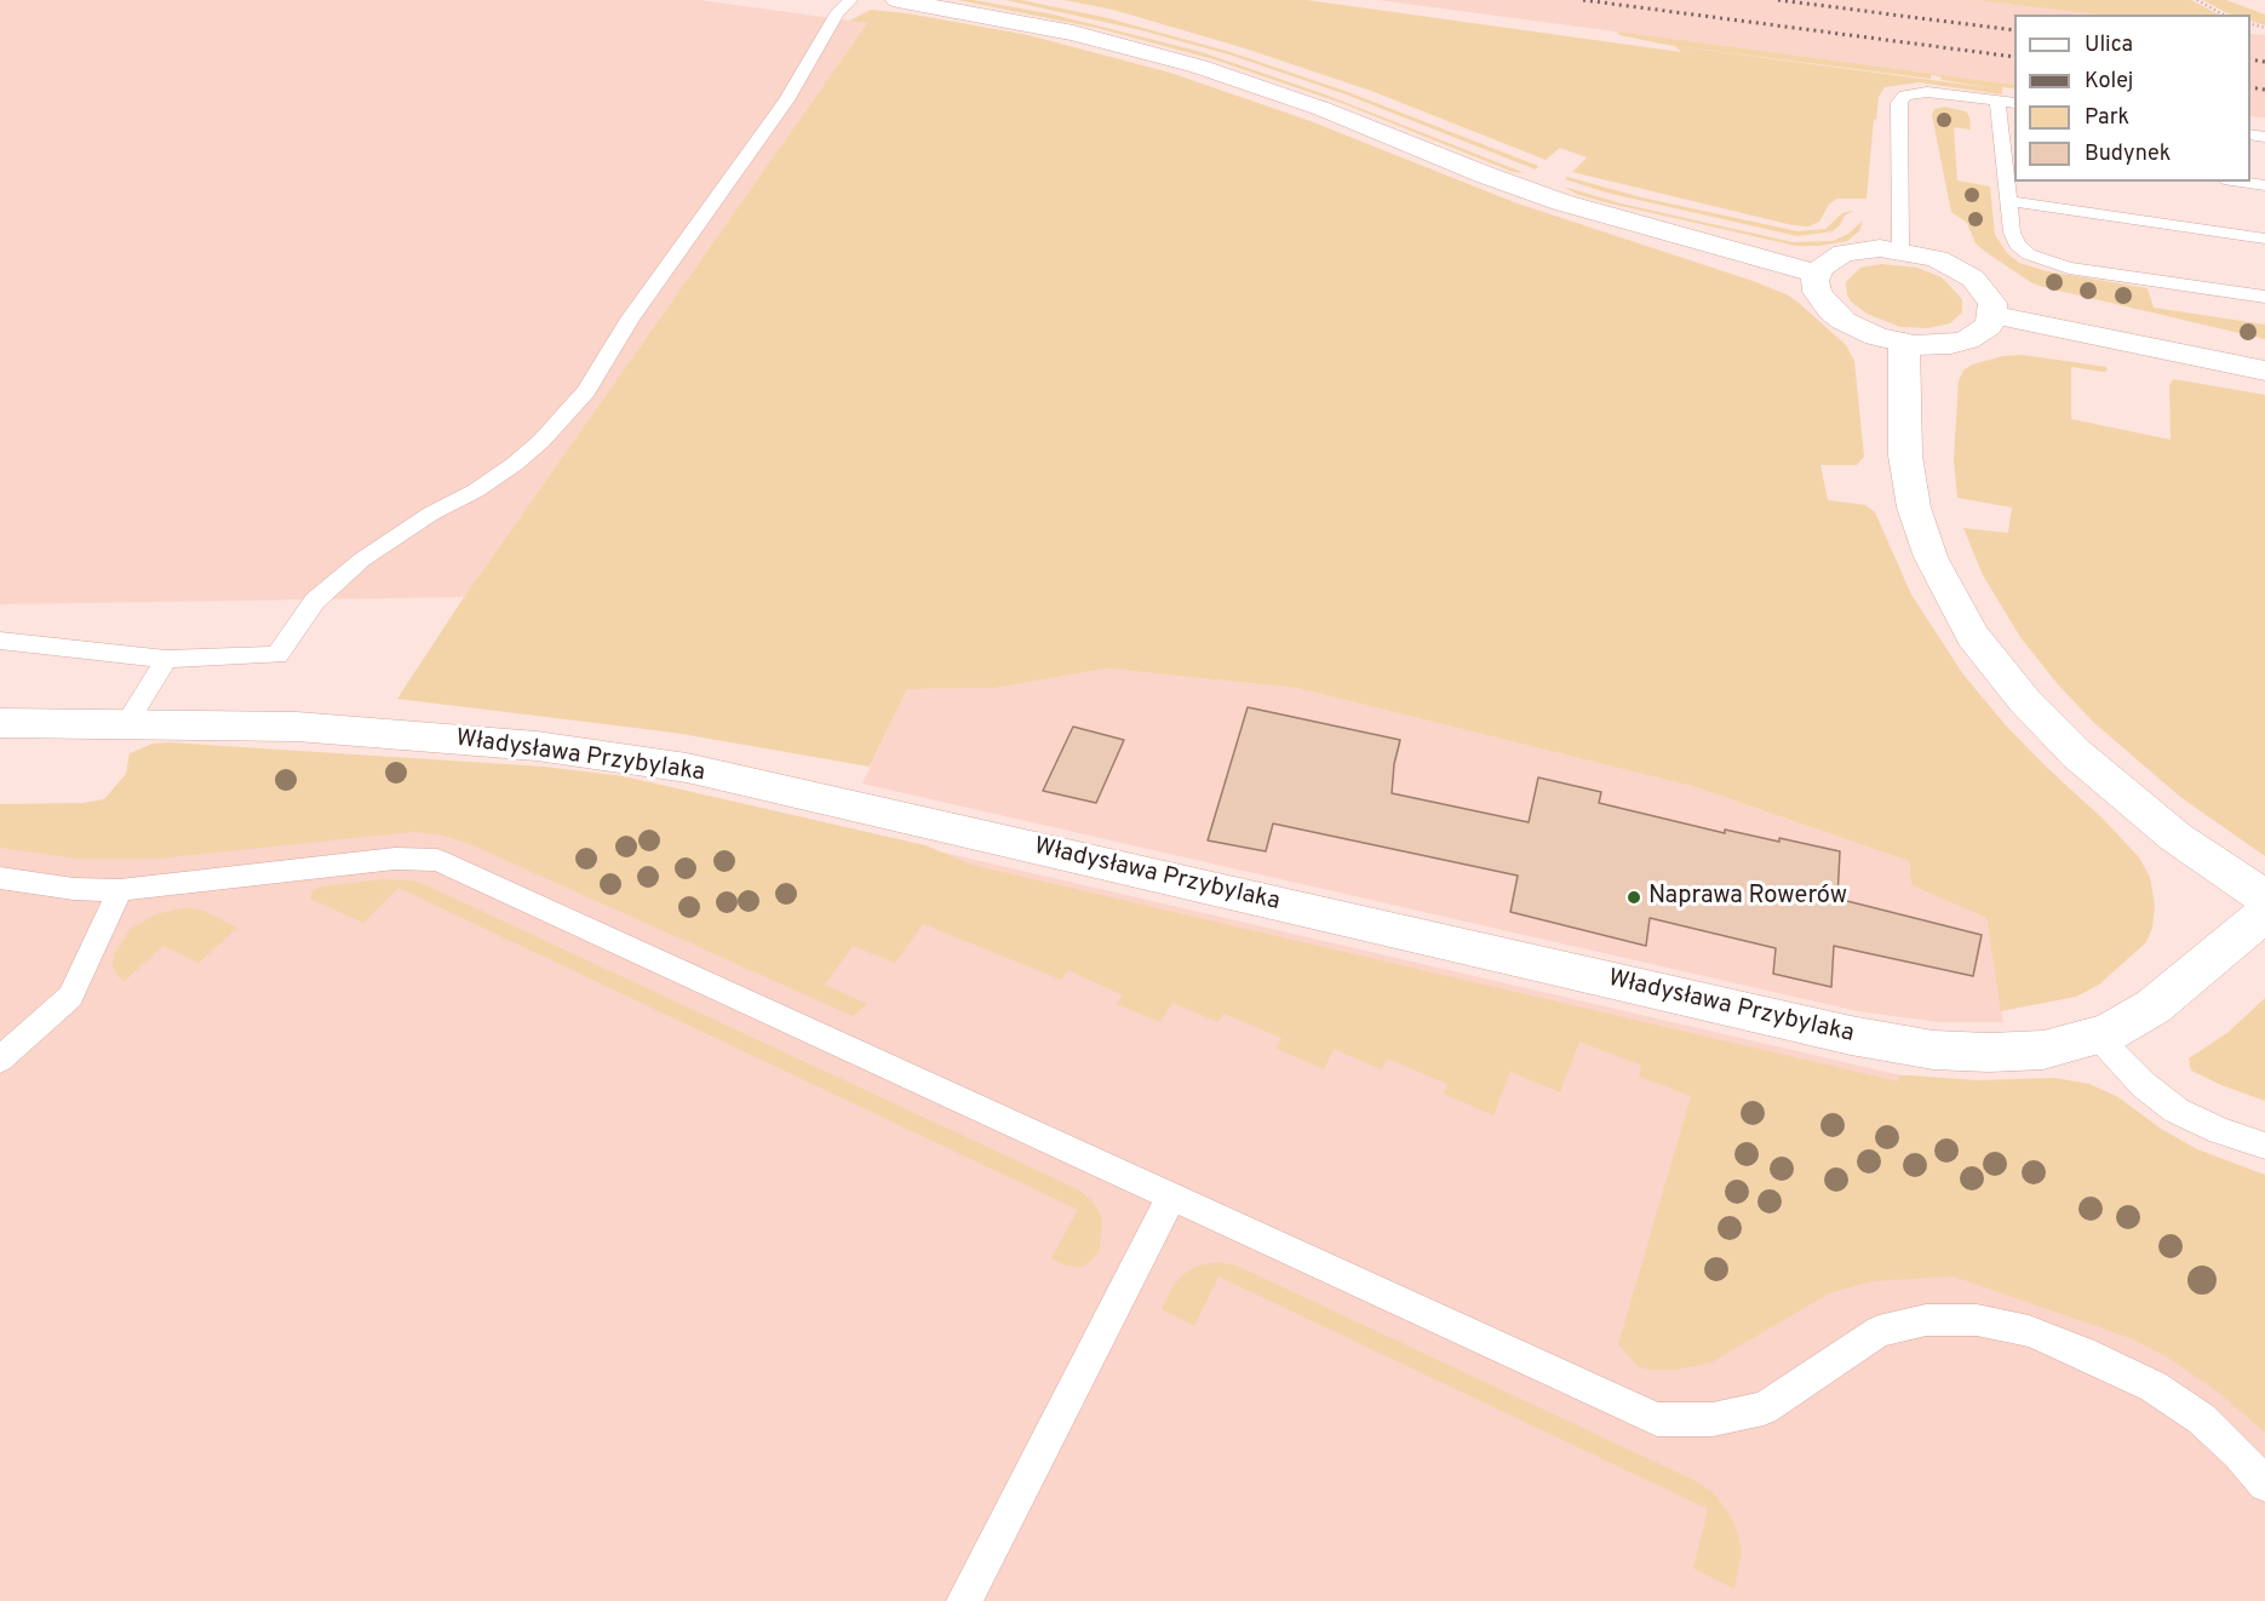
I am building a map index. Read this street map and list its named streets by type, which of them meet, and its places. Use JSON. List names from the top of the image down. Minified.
{"streets":{"street":["Władysława Przybylaka"]},"places":["Naprawa Rowerów"],"legend":["Ulica","Kolej","Park","Budynek"]}
